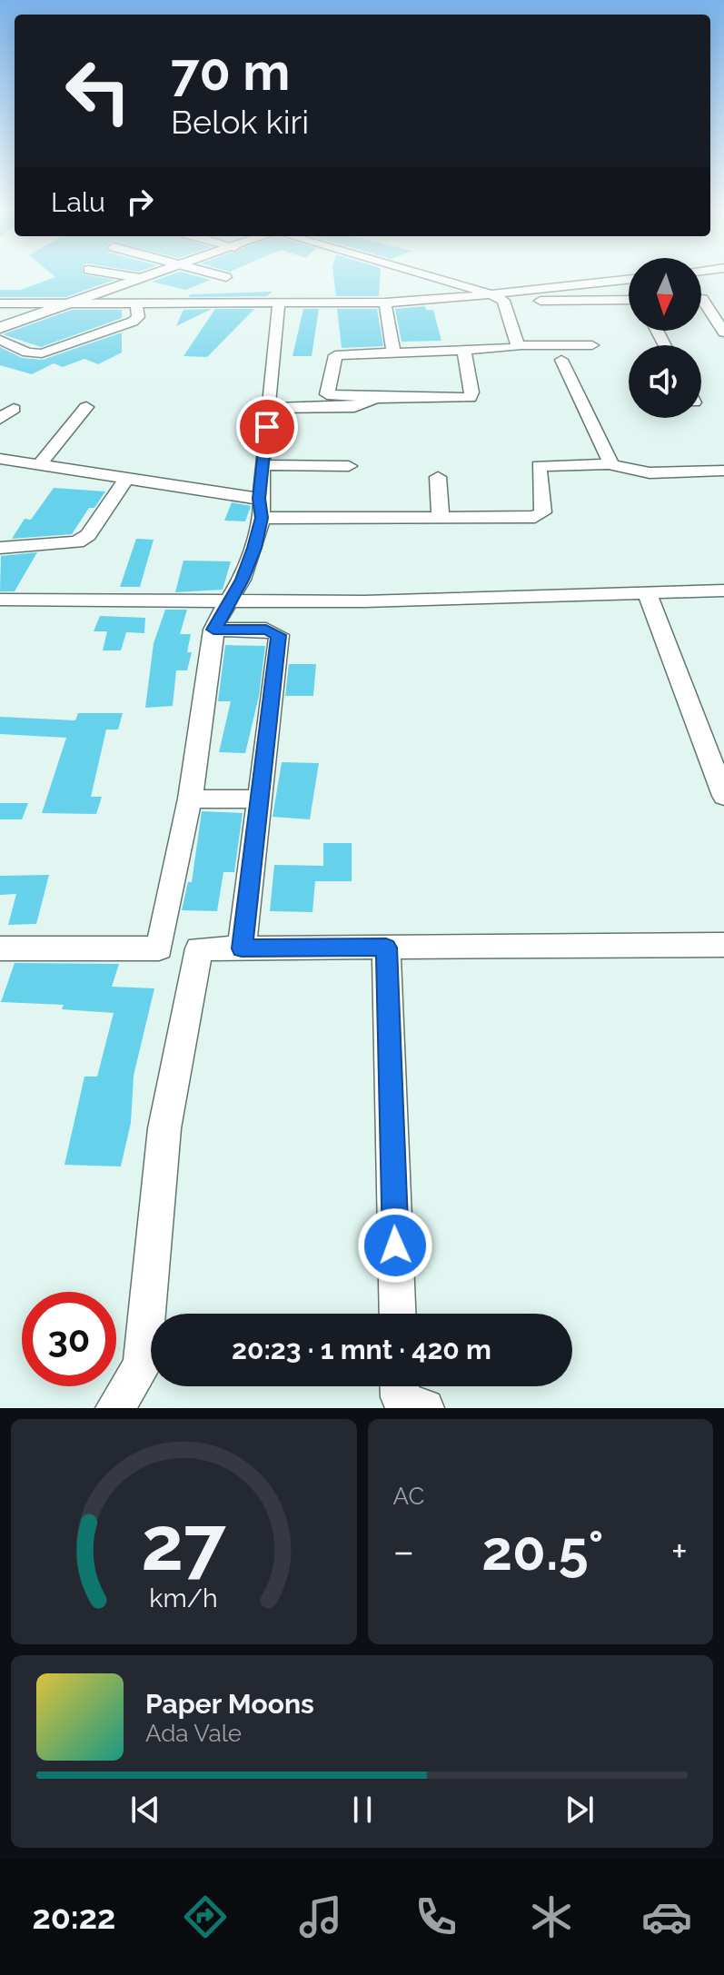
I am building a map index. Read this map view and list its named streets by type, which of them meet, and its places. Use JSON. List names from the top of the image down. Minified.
{"north":"bottom","page":{"turn":["70 m","Belok kiri"],"then":"Lalu","limit":"30","trip":"20:23 · 1 mnt · 420 m","tile":"AC","heat":["−","20.5°","+"],"song":["Paper Moons","Ada Vale"],"tabs":"20:22","gauge":["27","km/h"]}}
